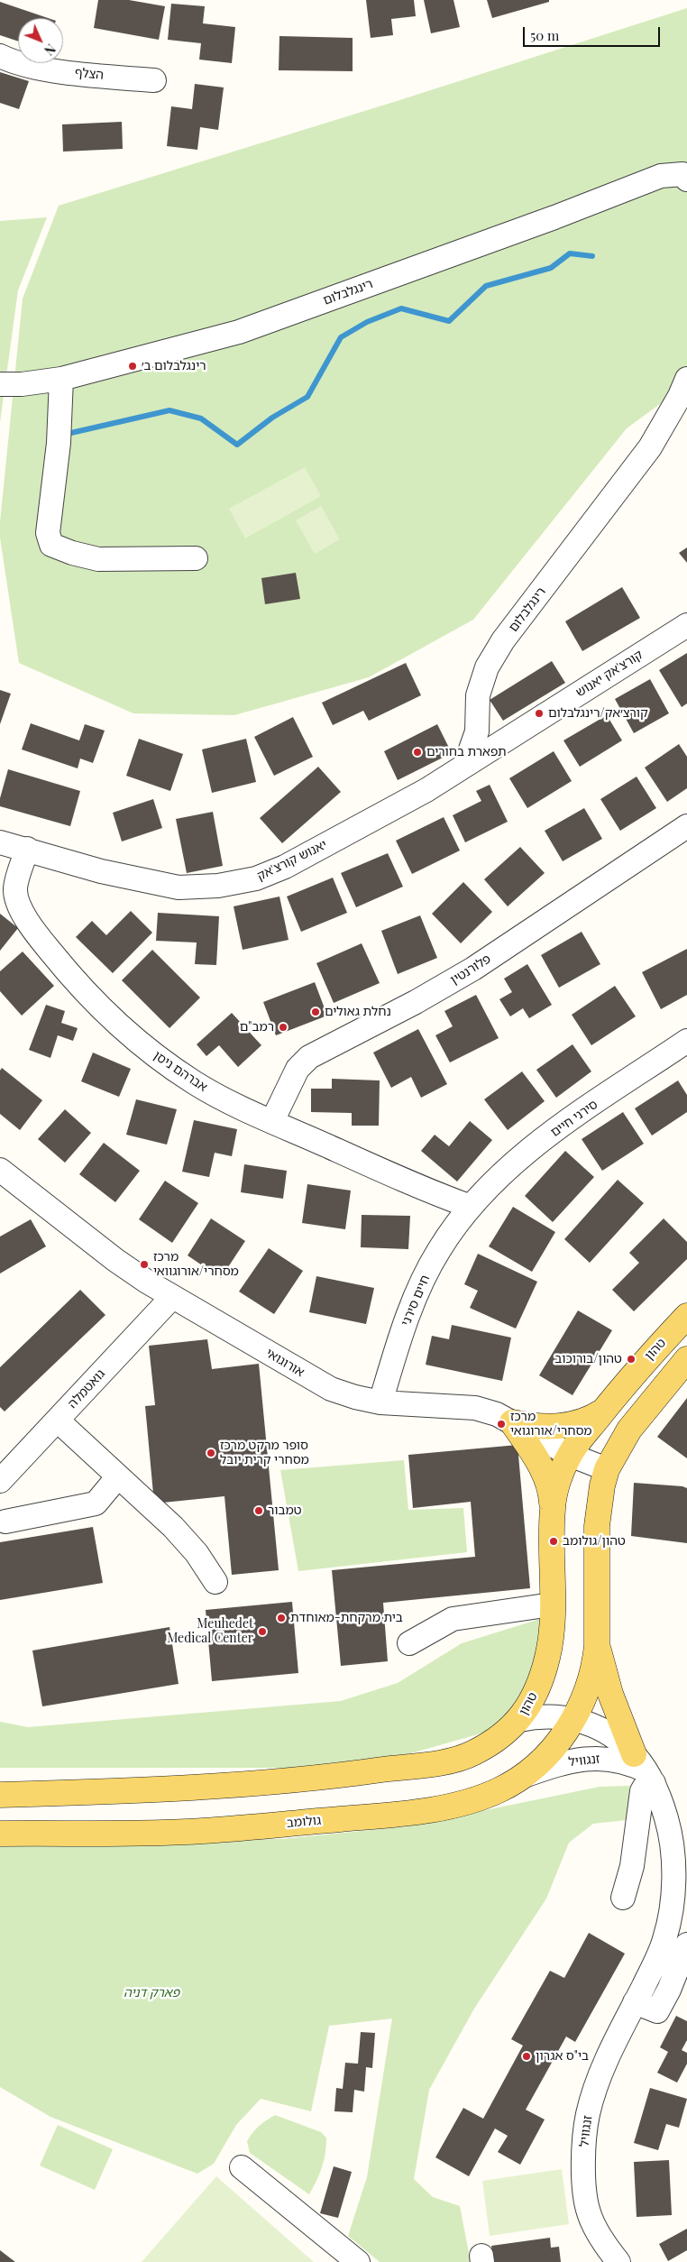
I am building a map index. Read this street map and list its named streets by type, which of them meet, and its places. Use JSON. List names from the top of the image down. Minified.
{"streets":{"main road":["טהון","גולומב"],"street":["הצלף","רינגלבלום","קורצ'אק יאנוש","יאנוש קורצ'אק","פלורנטין","אברהם ניסן","סירני חיים","חיים סירני","אורוגואי","גואטמלה","זנגוויל"]},"crossings":[["רינגלבלום","יאנוש קורצ'אק"],["קורצ'אק יאנוש","יאנוש קורצ'אק"],["יאנוש קורצ'אק","אברהם ניסן"],["פלורנטין","אברהם ניסן"],["אברהם ניסן","סירני חיים"],["אברהם ניסן","חיים סירני"],["סירני חיים","חיים סירני"],["חיים סירני","אורוגואי"],["טהון","אורוגואי"],["טהון","גולומב"],["אורוגואי","גואטמלה"],["זנגוויל","גולומב"]],"parks":["פארק דניה"],"places":["רינגלבלום ב׳","קורצ׳אק/רינגלבלום","תפארת בחורים","נחלת גאולים","רמב\"ם","מרכז מסחרי/אורוגוואי","טהון/בורוכוב","מרכז מסחרי/אורוגואי","סופר מרקט מרכז מסחרי קרית יובל","טמבור","טהון/גולומב","בית מרקחת-מאוחדת","Meuhedet Medical Center","בי\"ס אגרון"],"scale_bar":"50 m","north":"bottom right"}
